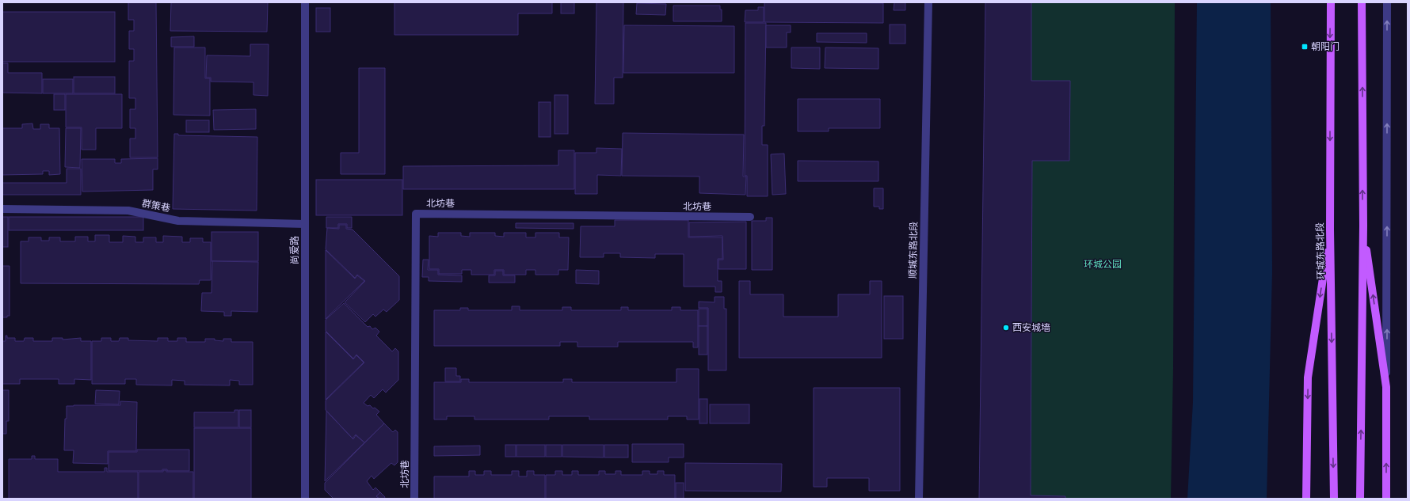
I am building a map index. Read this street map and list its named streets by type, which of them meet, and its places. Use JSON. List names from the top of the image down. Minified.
{"streets":{"main road":["环城东路北段"],"street":["北坊巷","群策巷","尚爱路","顺城东路北段"]},"crossings":[["群策巷","尚爱路"]],"parks":["环城公园"],"places":{"transit":["朝阳门"],"other":["西安城墙"]}}
